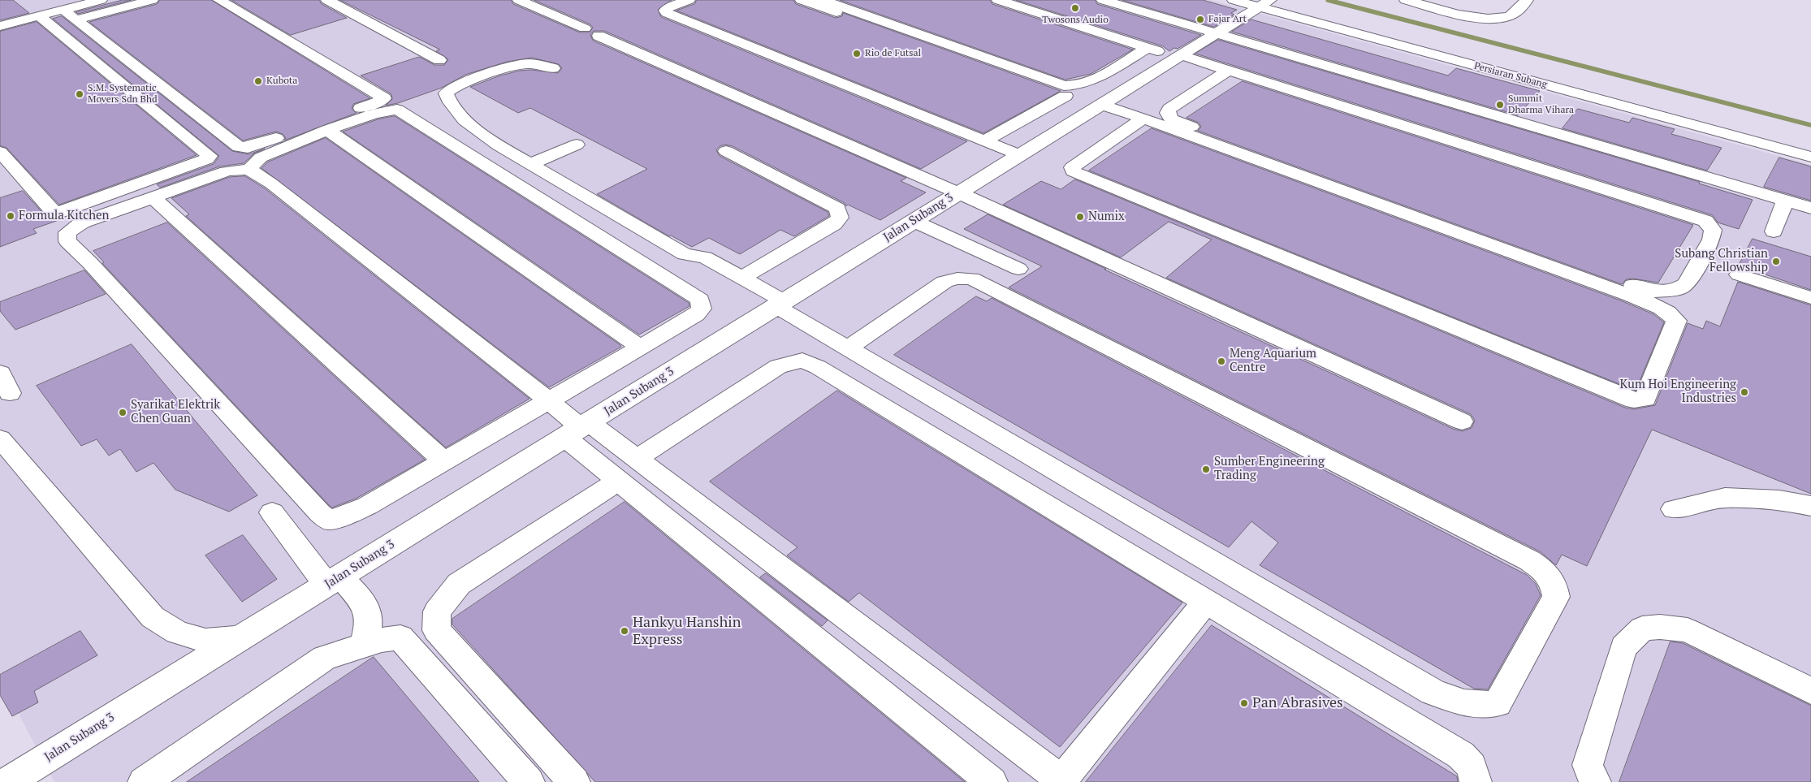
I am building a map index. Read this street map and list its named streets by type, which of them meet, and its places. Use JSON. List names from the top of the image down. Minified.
{"streets":{"street":["Persiaran Subang","Jalan Subang 3"]},"crossings":[["Persiaran Subang","Jalan Subang 3"]],"places":["Twosons Audio","Fajar Art","Rio de Futsal","Kubota","S.M. Systematic Movers Sdn Bhd","Summit Dharma Vihara","Formula Kitchen","Numix","Subang Christian Fellowship","Meng Aquarium Centre","Kum Hoi Engineering Industries","Syarikat Elektrik Chen Guan","Sumber Engineering Trading","Hankyu Hanshin Express","Pan Abrasives"]}
